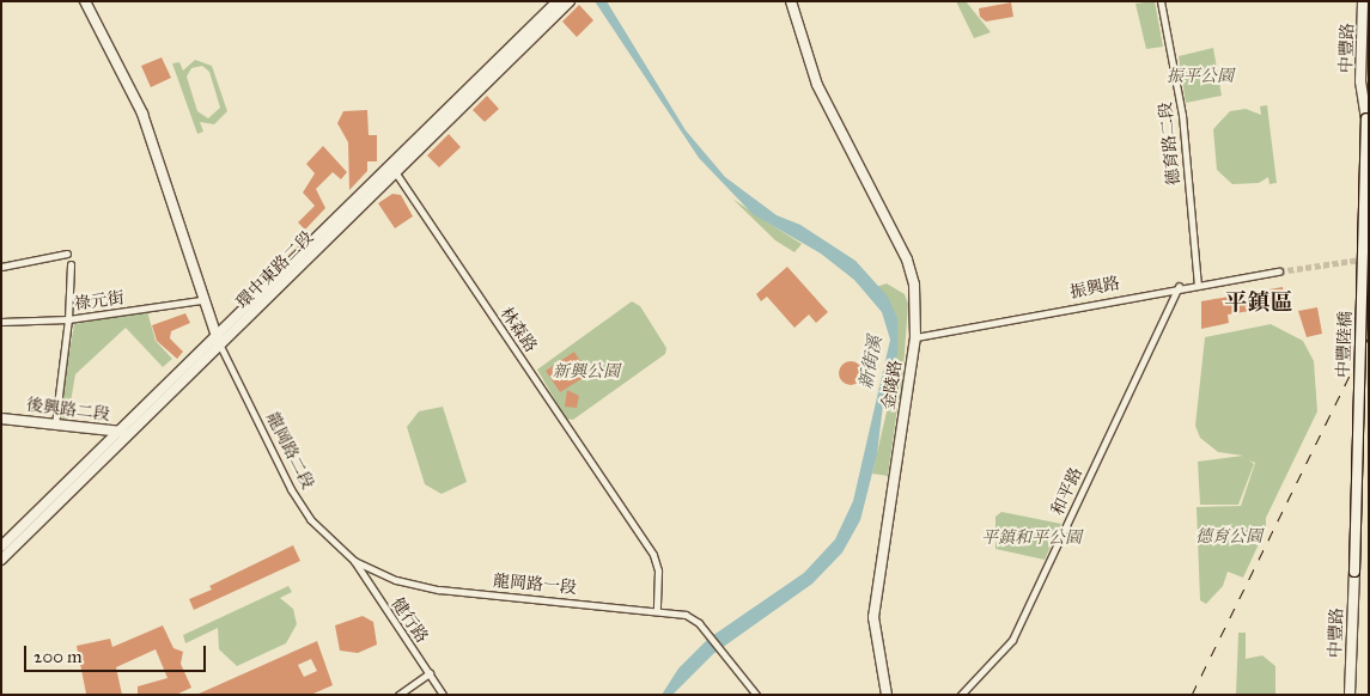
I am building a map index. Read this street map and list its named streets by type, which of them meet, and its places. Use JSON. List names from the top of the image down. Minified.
{"streets":{"main road":["中豐路","環中東路二段","中豐陸橋","金陵路","後興路二段"],"street":["德育路二段","振興路","祿元街","林森路","龍岡路二段","和平路","龍岡路一段","健行路"]},"crossings":[["中豐路","中豐陸橋"],["德育路二段","振興路"],["環中東路二段","林森路"],["環中東路二段","後興路二段"],["環中東路二段","龍岡路二段"],["振興路","金陵路"],["振興路","和平路"],["林森路","龍岡路一段"],["龍岡路二段","龍岡路一段"],["龍岡路二段","健行路"],["龍岡路一段","健行路"]],"districts":["平鎮區"],"water":["新街溪"],"parks":["振平公園","新興公園","德育公園","平鎮和平公園"],"scale_bar":"200 m"}
